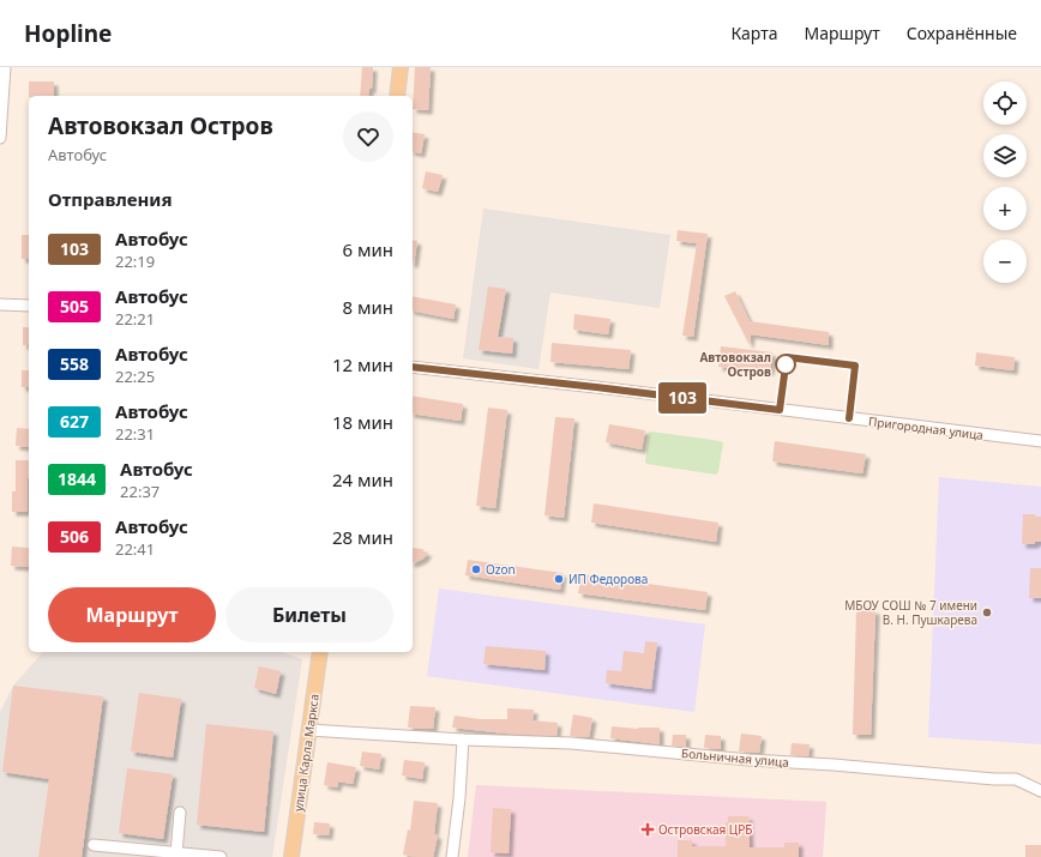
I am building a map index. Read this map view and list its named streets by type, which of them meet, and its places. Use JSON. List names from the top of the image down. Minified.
{"streets":{"main road":["улица Карла Маркса"],"street":["Пригородная улица","Больничная улица"]},"crossings":[["улица Карла Маркса","Больничная улица"]],"places":{"other":["Автовокзал Остров","Ozon","ИП Федорова","МБОУ СОШ № 7 имени В. Н. Пушкарева"],"health":["Островская ЦРБ"]},"lines":["bus line 103"],"page":{"header":"Hopline","nav":["Карта","Маршрут","Сохранённые"],"on_map":"103","map_buttons":["+","−"],"heading":[["Автовокзал Остров","Автобус"],"Отправления"],"list":[{"mark":"103","name":"Автобус","note":"22:19","value":"6 мин"},{"mark":"505","name":"Автобус","note":"22:21","value":"8 мин"},{"mark":"558","name":"Автобус","note":"22:25","value":"12 мин"},{"mark":"627","name":"Автобус","note":"22:31","value":"18 мин"},{"mark":"1844","name":"Автобус","note":"22:37","value":"24 мин"},{"mark":"506","name":"Автобус","note":"22:41","value":"28 мин"}],"buttons":["Маршрут","Билеты"]}}
